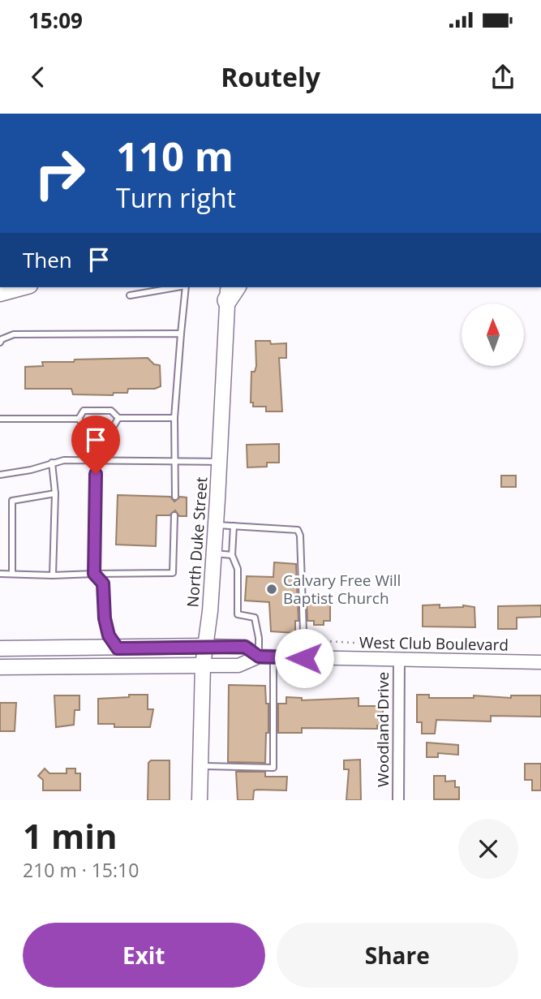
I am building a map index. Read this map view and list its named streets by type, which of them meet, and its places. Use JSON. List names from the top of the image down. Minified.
{"streets":{"main road":["North Duke Street","West Club Boulevard"],"street":["Woodland Drive"]},"crossings":[["North Duke Street","West Club Boulevard"],["West Club Boulevard","Woodland Drive"]],"places":["Calvary Free Will Baptist Church"],"north":"top","page":{"status":"15:09","header":"Routely","turn":["110 m","Turn right"],"then":"Then","heading":["1 min","210 m · 15:10"],"buttons":["Exit","Share"]}}
